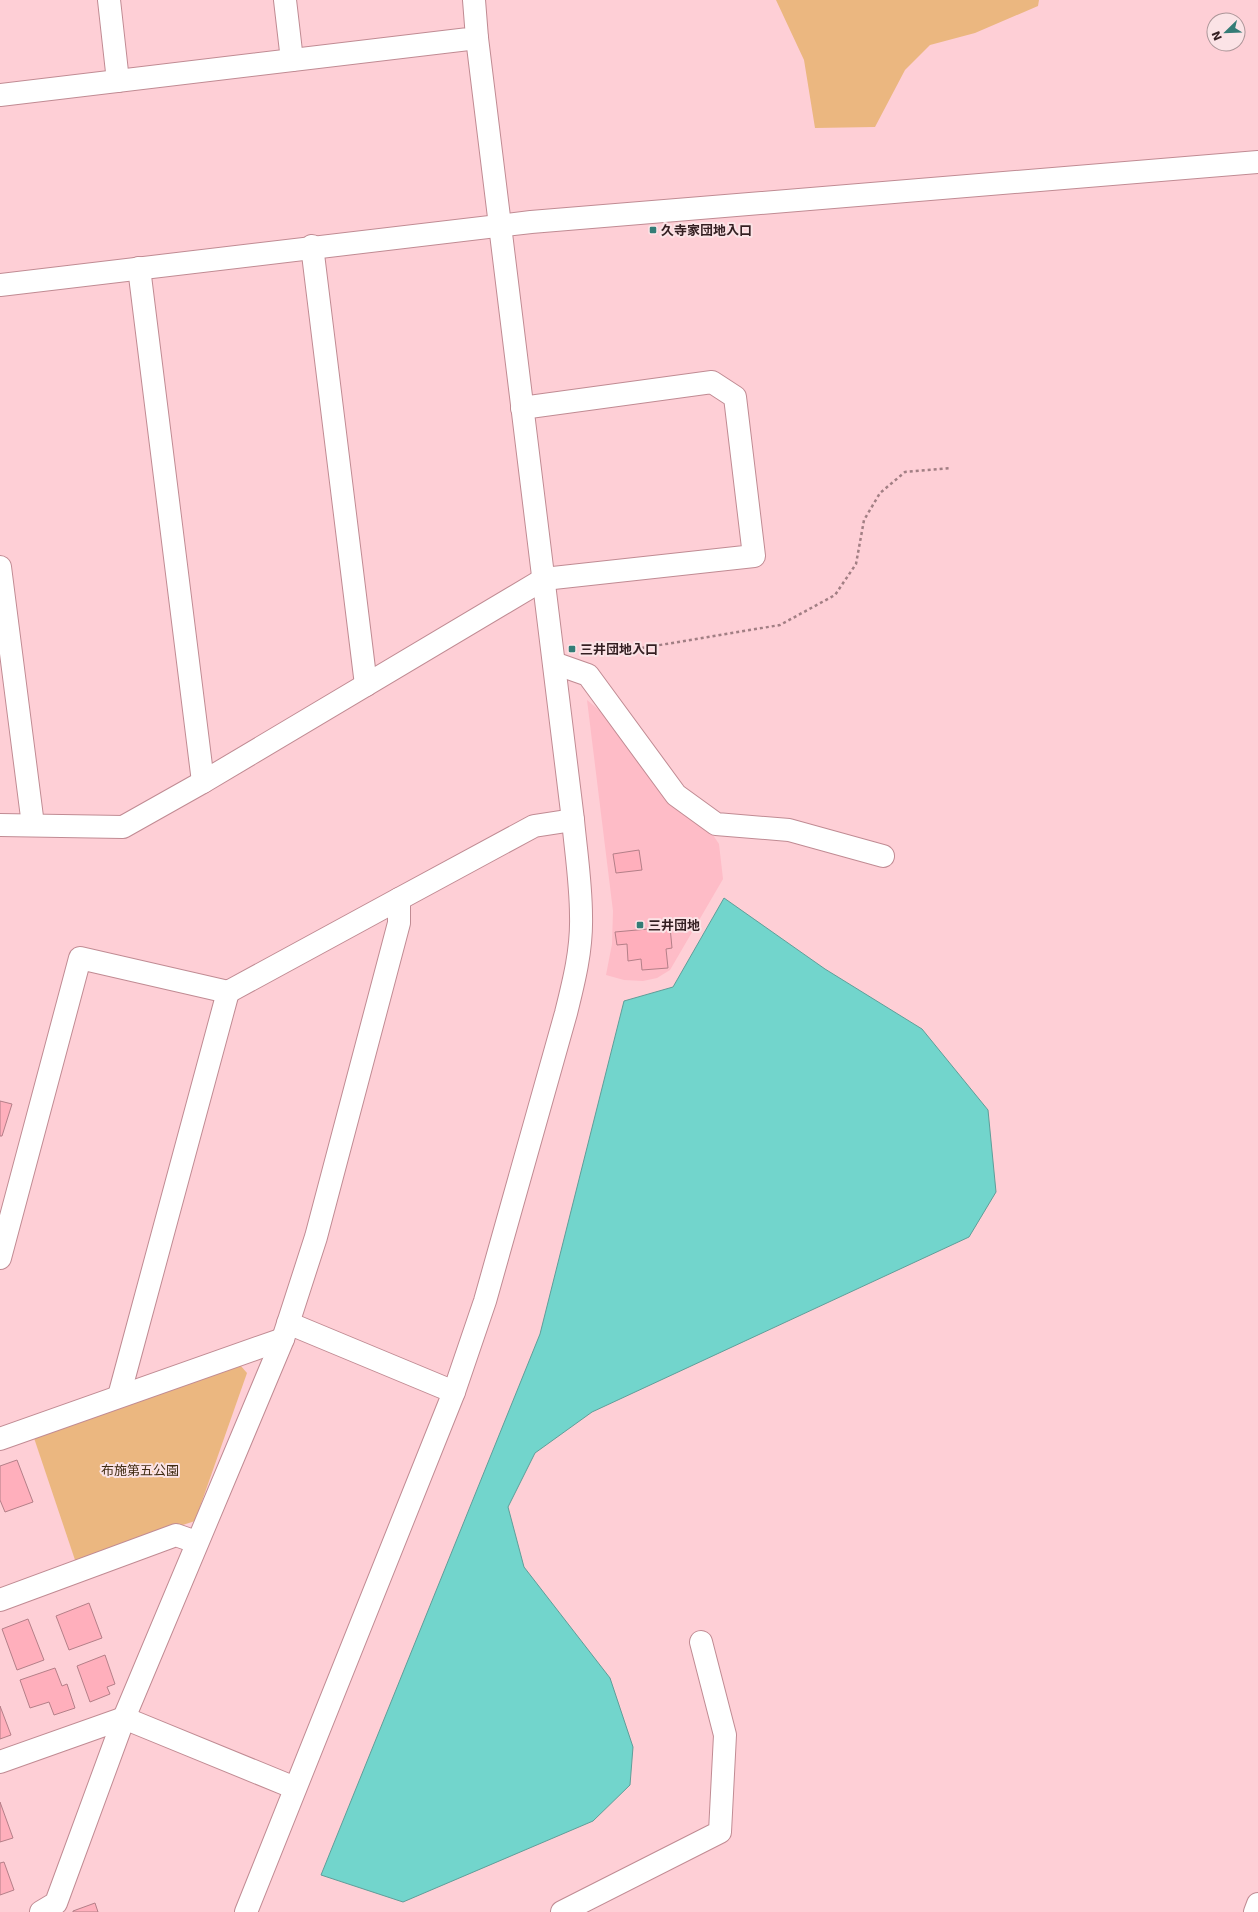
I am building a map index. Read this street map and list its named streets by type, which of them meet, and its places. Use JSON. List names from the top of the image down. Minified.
{"parks":["布施第五公園"],"places":{"transit":["久寺家団地入口","三井団地入口","三井団地"]},"north":"bottom left"}
